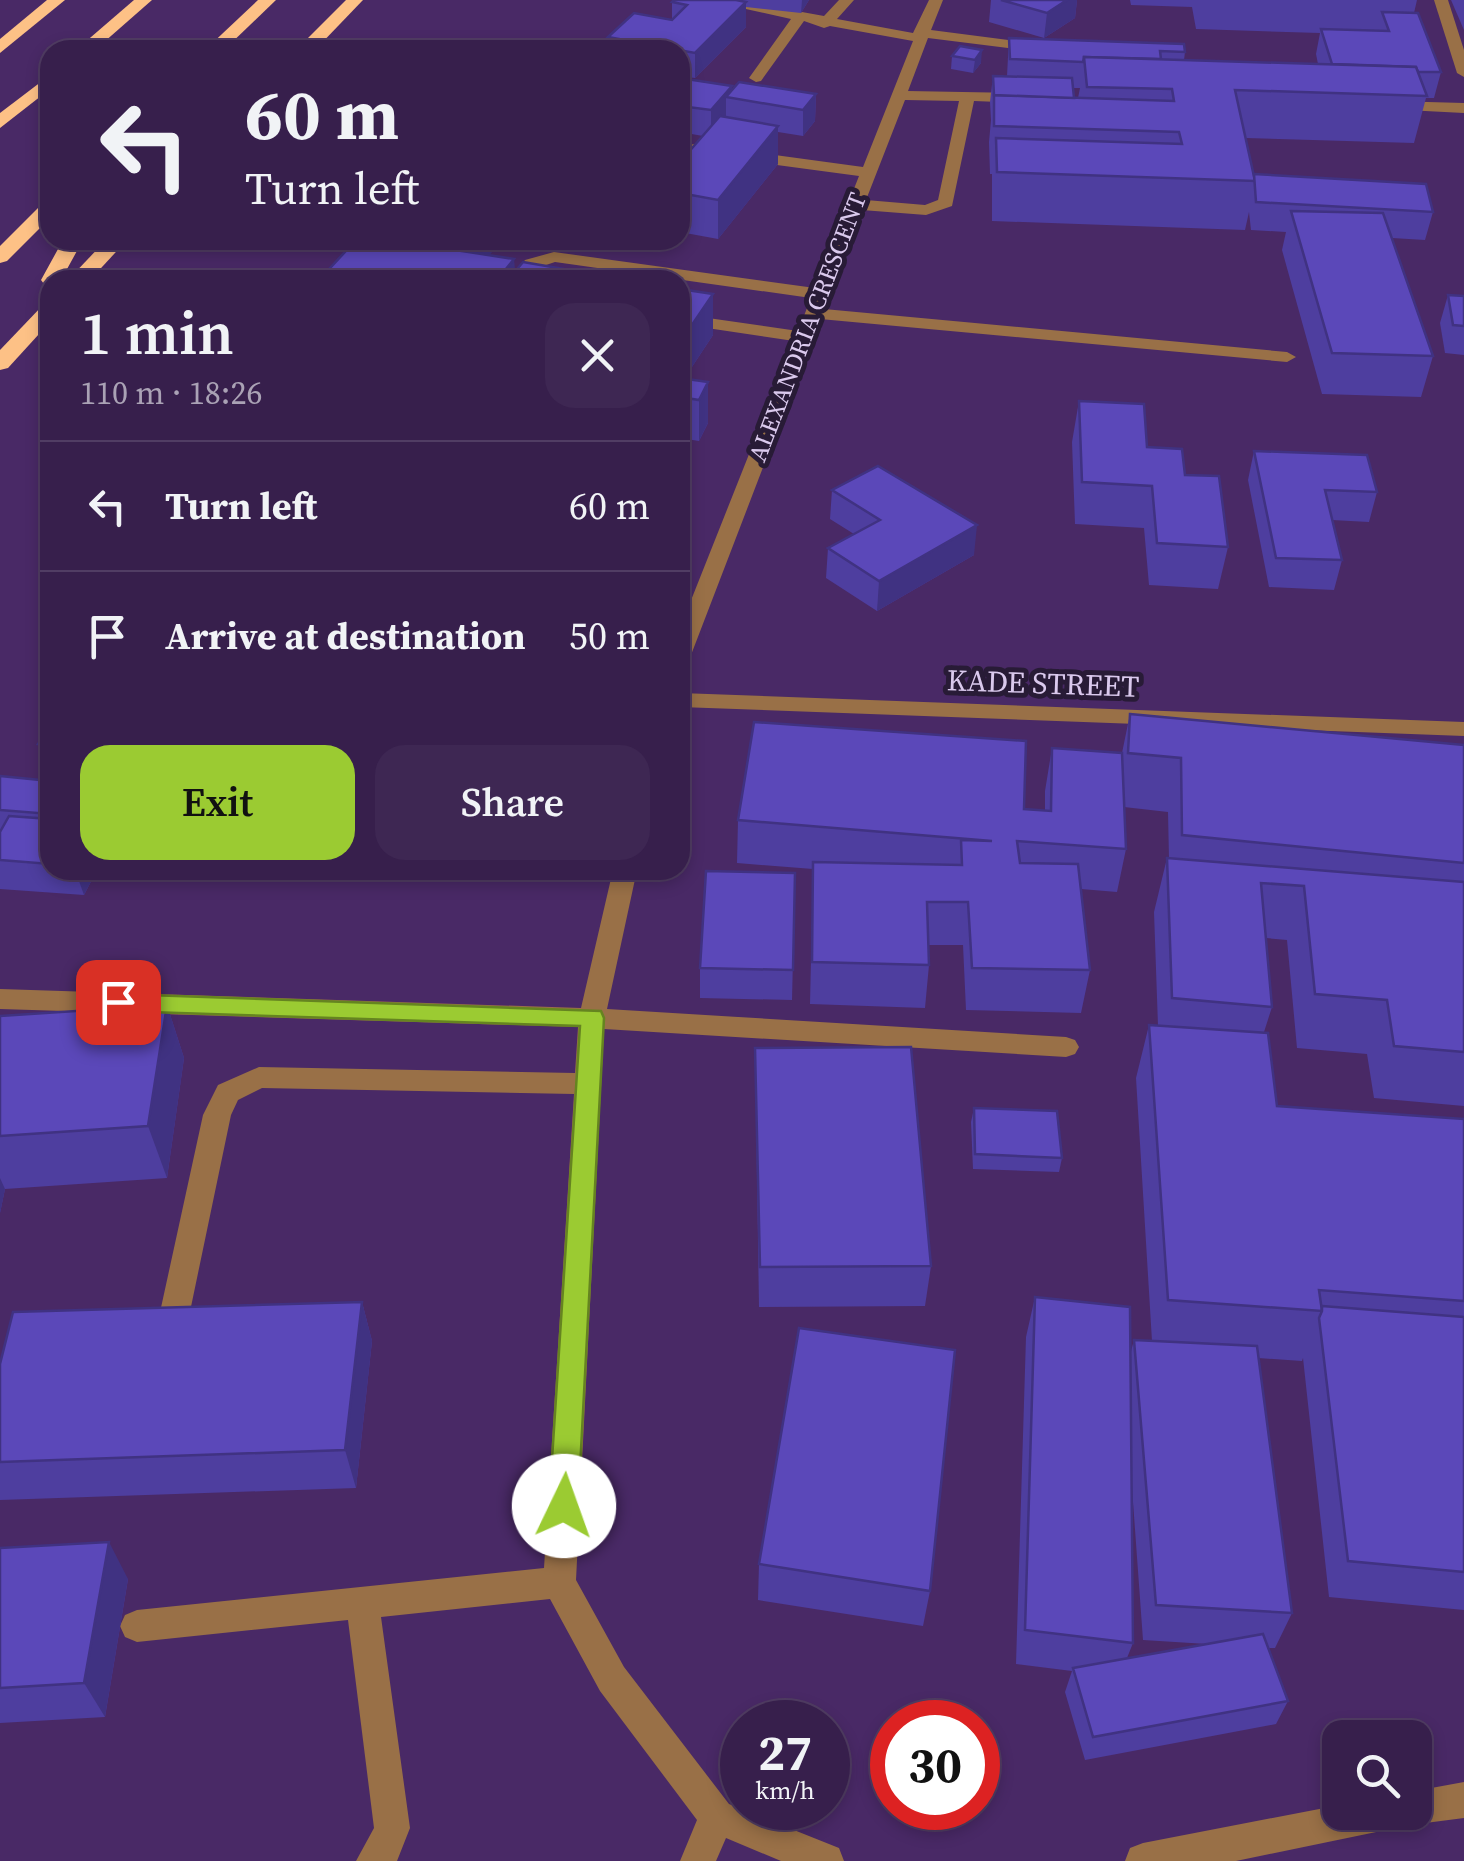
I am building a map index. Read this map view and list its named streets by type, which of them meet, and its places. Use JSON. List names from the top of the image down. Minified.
{"streets":{"street":["ALEXANDRIA CRESCENT","KADE STREET"]},"page":{"turn":["60 m","Turn left"],"heading":["1 min","110 m · 18:26"],"list":[{"name":"Turn left","value":"60 m"},{"name":"Arrive at destination","value":"50 m"}],"buttons":["Exit","Share"],"speed":"27 km/h","limit":"30"}}
